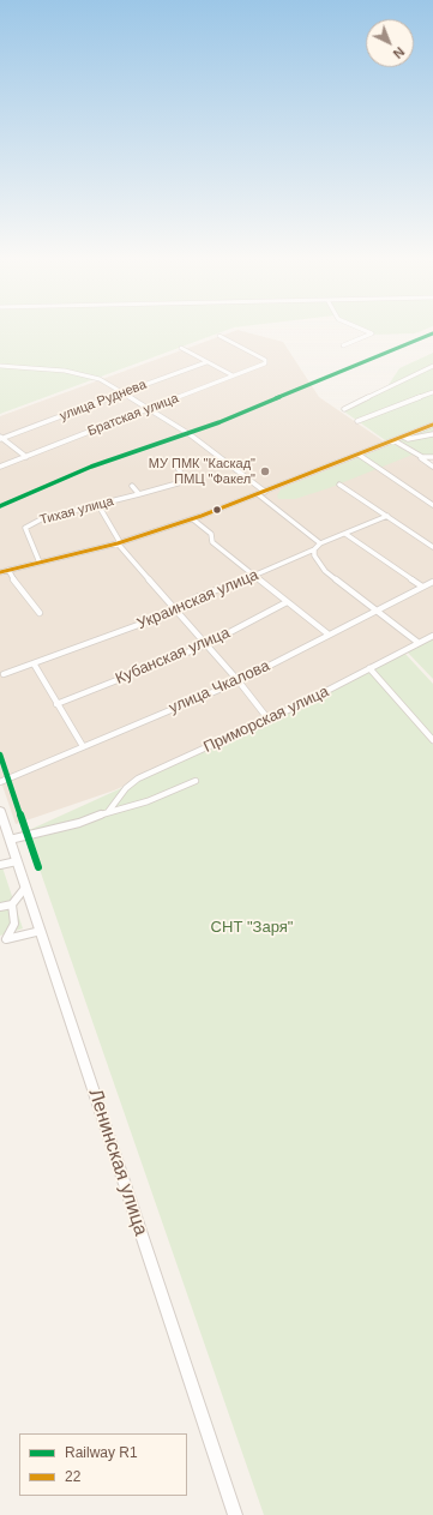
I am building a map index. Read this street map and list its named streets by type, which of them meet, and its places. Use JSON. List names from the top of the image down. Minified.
{"streets":{"street":["улица Руднева","Братская улица","Тихая улица","Украинская улица","Кубанская улица","улица Чкалова","Приморская улица","Ленинская улица"]},"parks":["СНТ \"Заря\""],"places":["МУ ПМК \"Каскад\" ПМЦ \"Факел\""],"lines":["rail line R1","transit line 22"],"legend":["Railway R1","22"],"north":"bottom right"}
